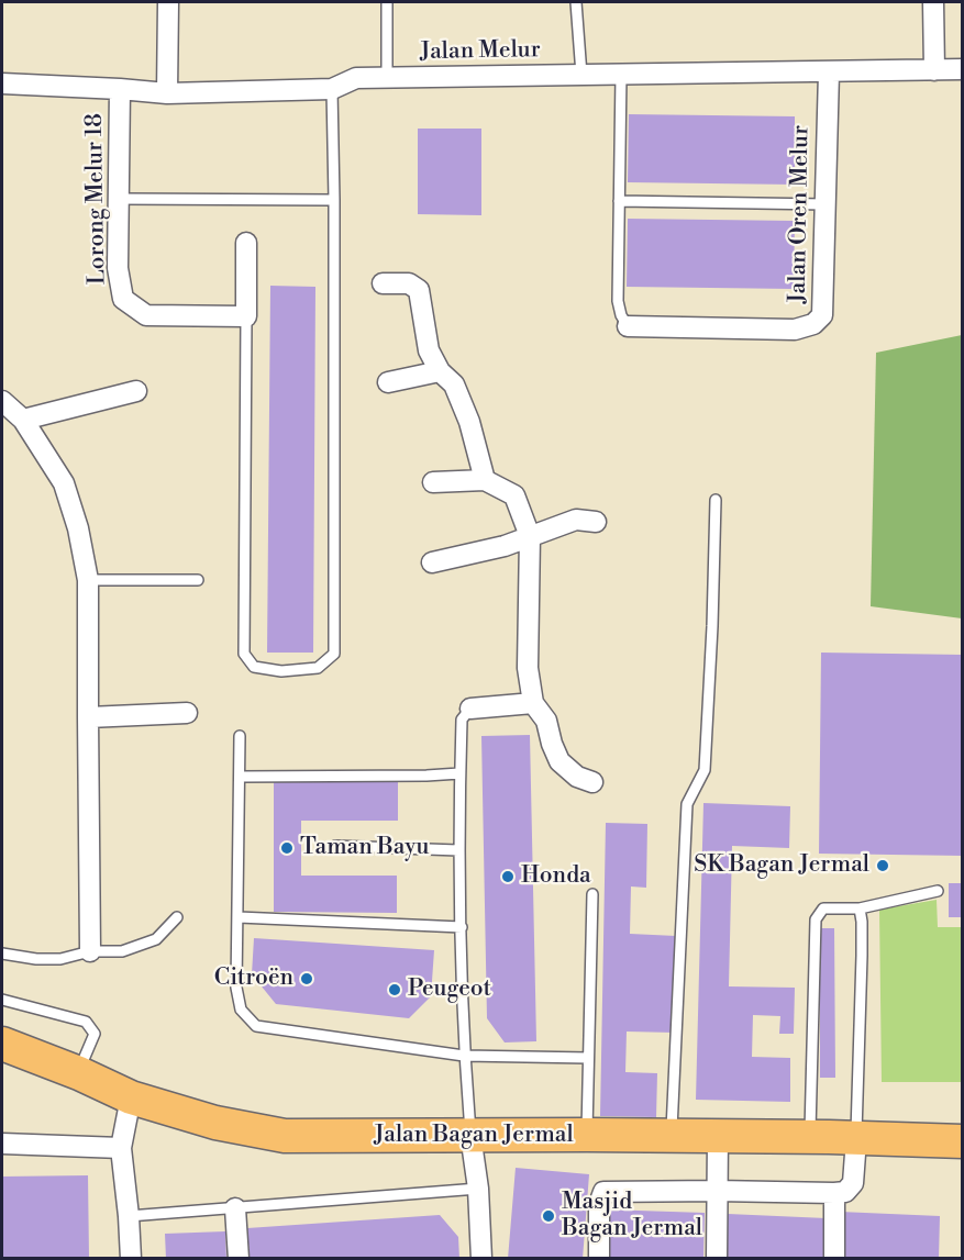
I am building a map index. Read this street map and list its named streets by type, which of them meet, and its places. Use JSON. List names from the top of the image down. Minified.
{"streets":{"main road":["Jalan Bagan Jermal"],"street":["Jalan Melur","Lorong Melur 18","Jalan Oren Melur"]},"crossings":[["Jalan Melur","Lorong Melur 18"],["Jalan Melur","Jalan Oren Melur"]],"places":["Taman Bayu","SK Bagan Jermal","Honda","Citroën","Peugeot","Masjid Bagan Jermal"]}
